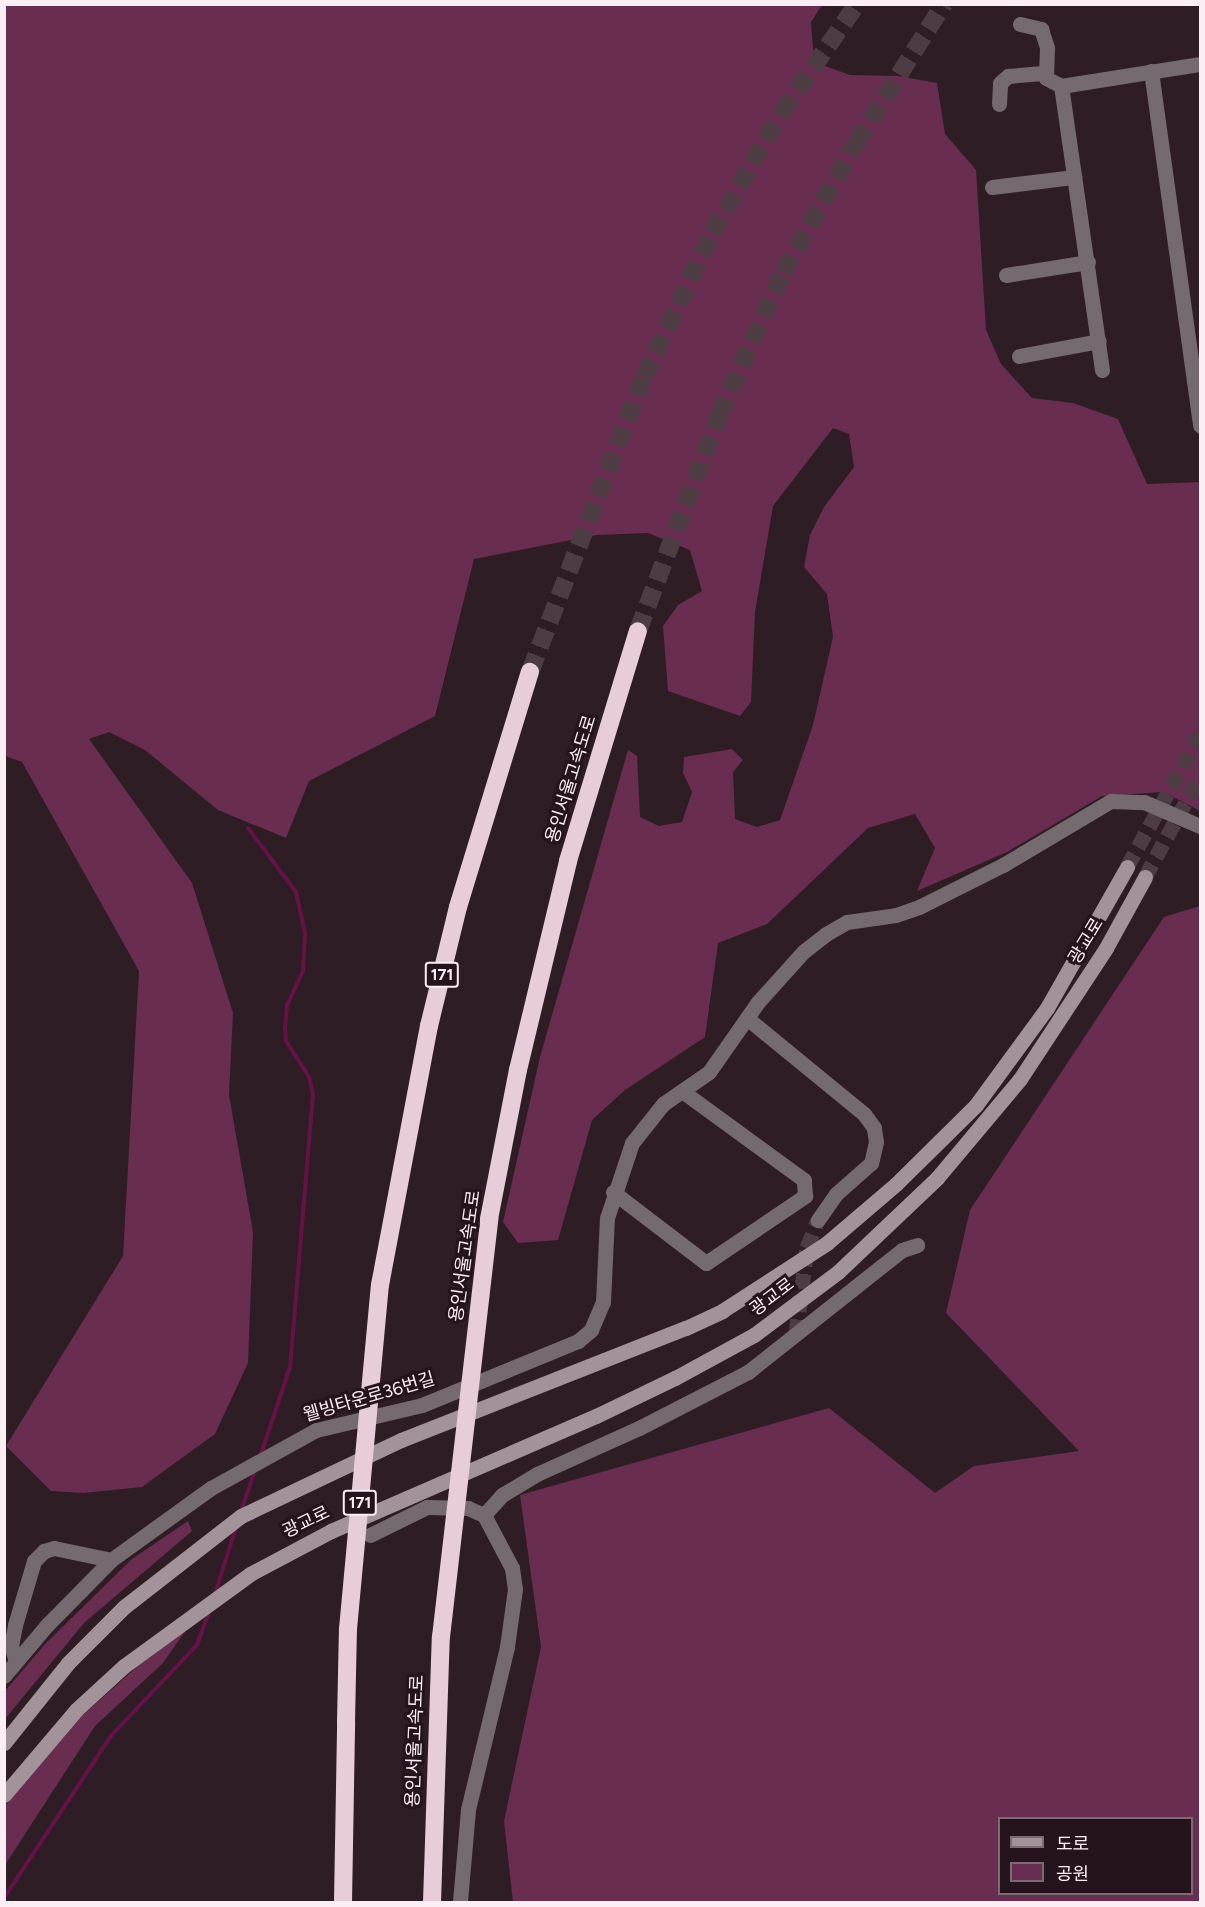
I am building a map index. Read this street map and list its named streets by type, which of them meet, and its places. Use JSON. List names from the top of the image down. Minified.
{"streets":{"highway":["용인서울고속도로","171"],"main road":["광교로"],"street":["웰빙타운로36번길"]},"legend":["도로","공원"]}
